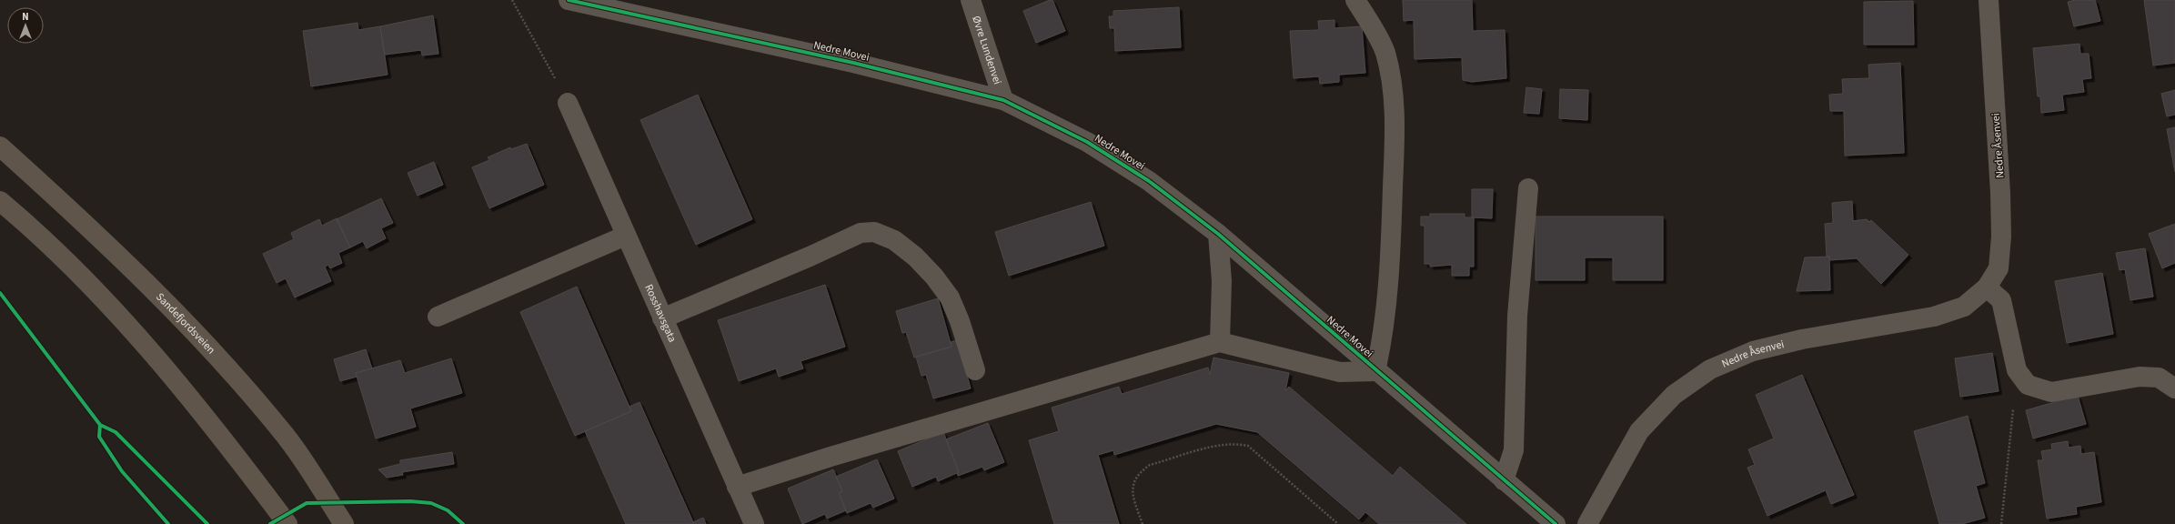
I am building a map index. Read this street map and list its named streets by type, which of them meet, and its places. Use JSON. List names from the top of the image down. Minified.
{"streets":{"main road":["Sandefjordsveien"],"street":["Øvre Lundenvei","Nedre Movei","Nedre Åsenvei","Rosshavsgata"]},"crossings":[["Øvre Lundenvei","Nedre Movei"]],"north":"top"}
